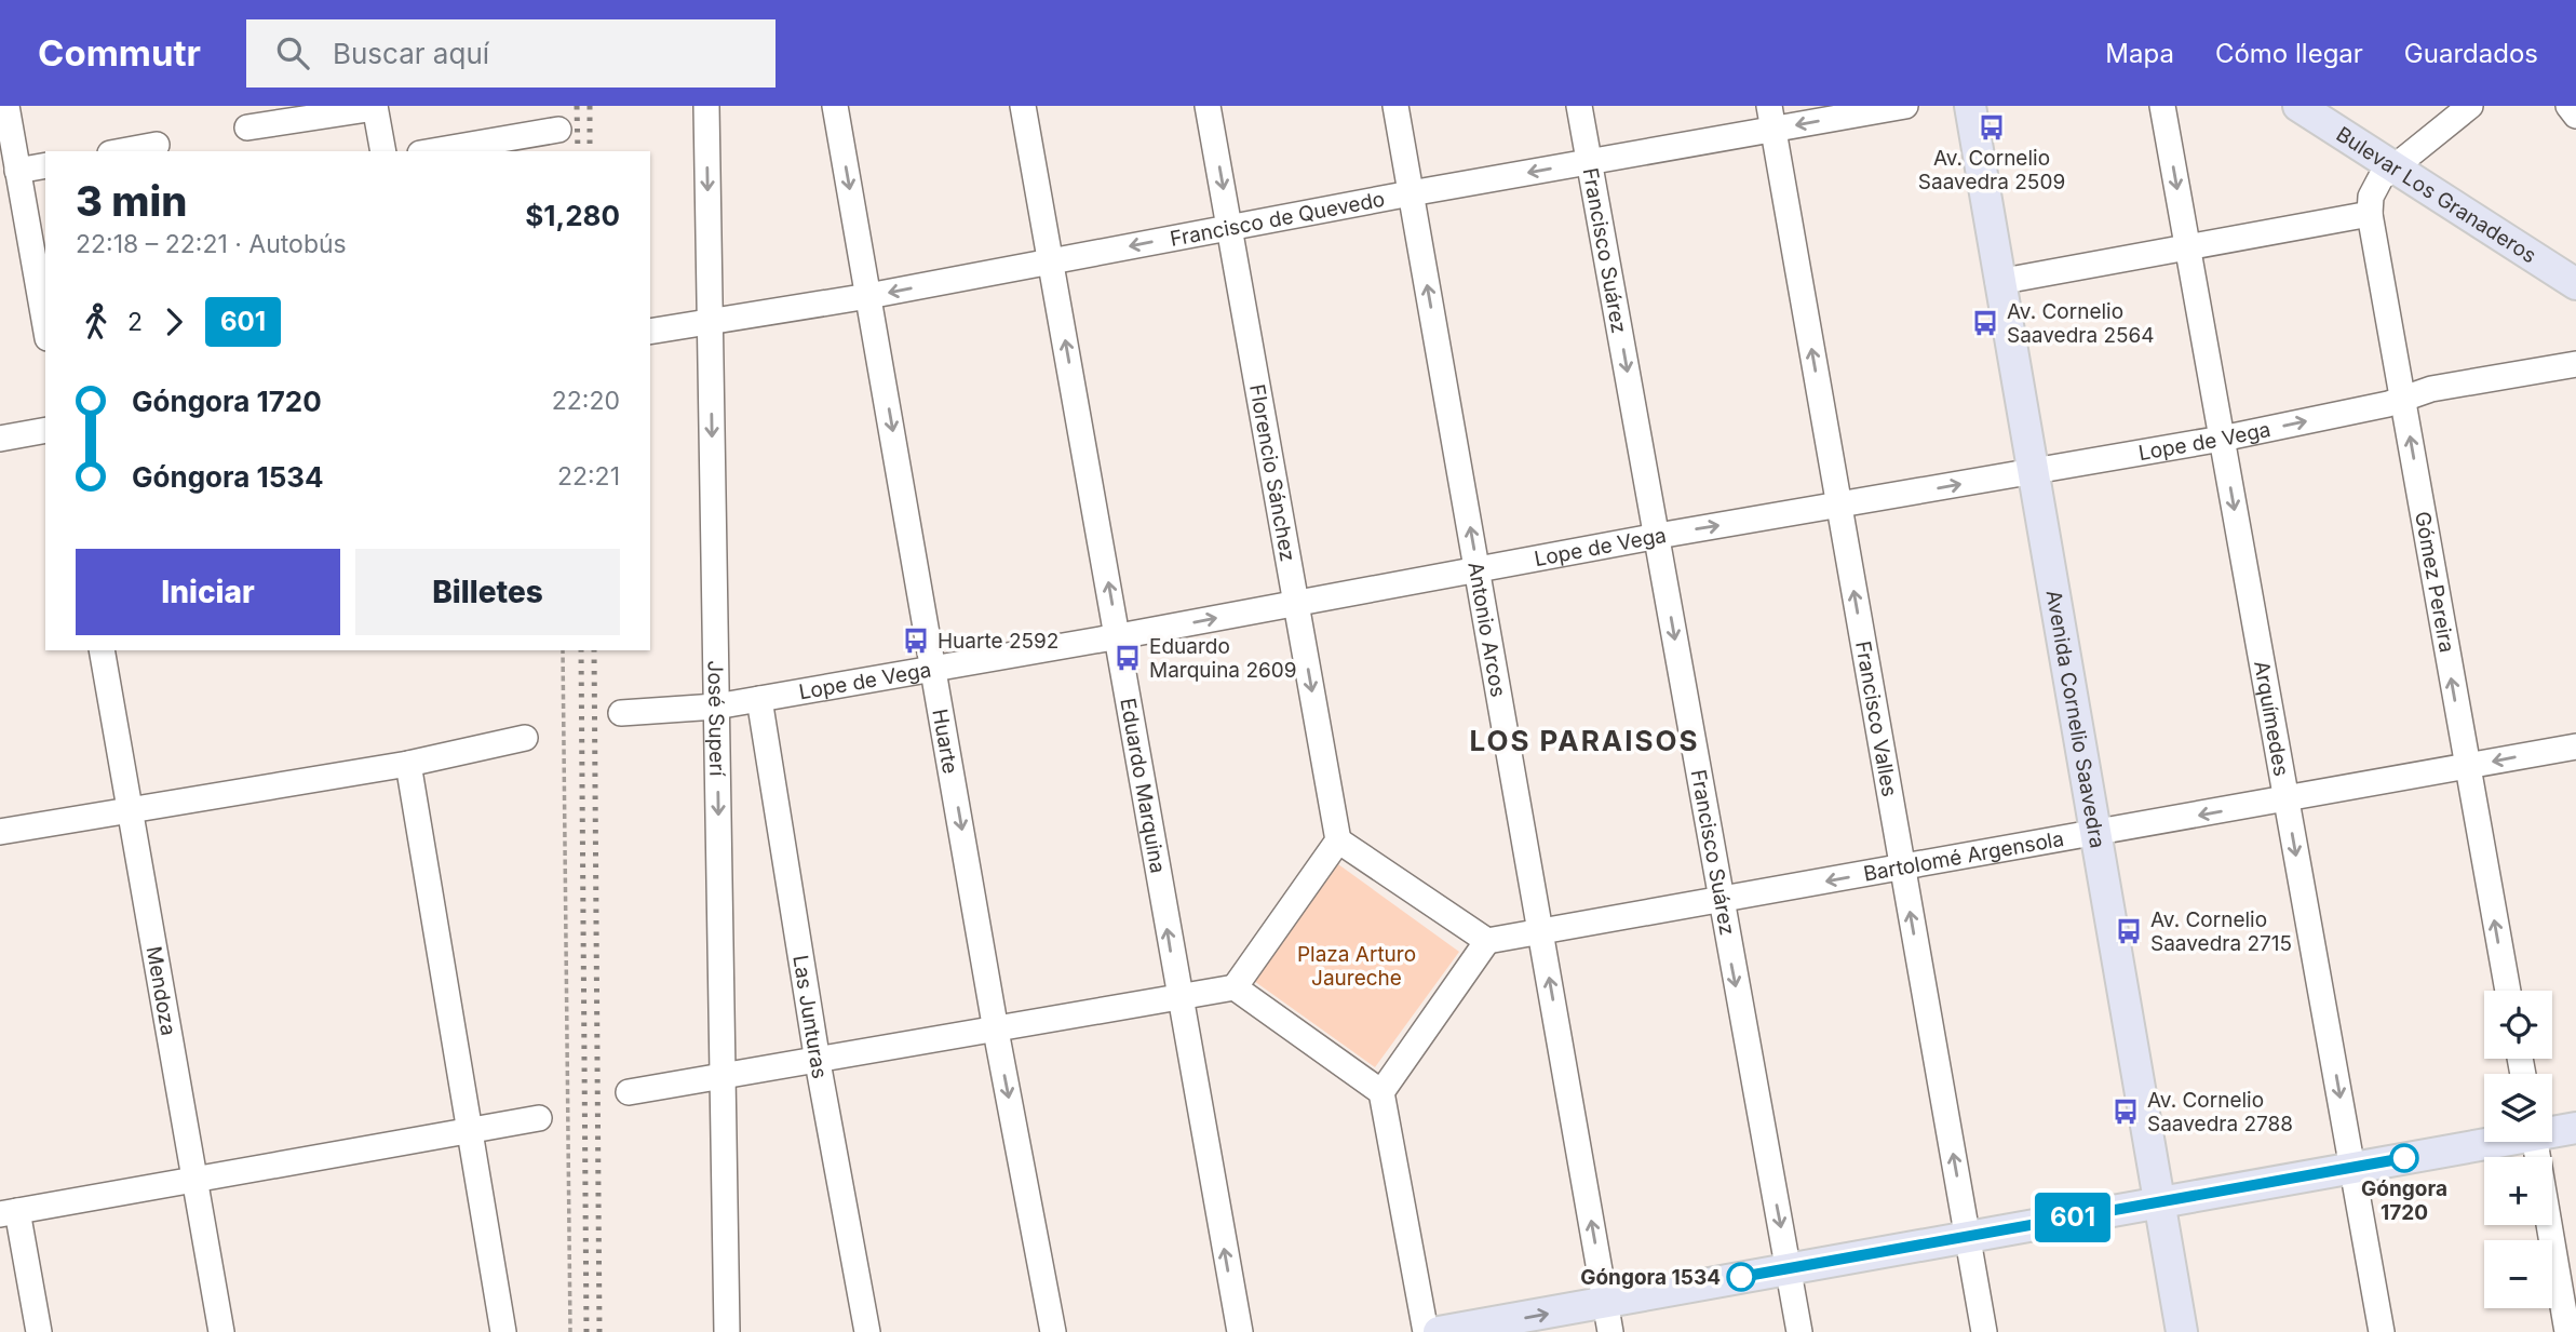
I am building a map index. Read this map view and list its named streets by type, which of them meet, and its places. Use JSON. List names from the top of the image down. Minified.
{"streets":{"main road":["Bulevar Los Granaderos","Avenida Cornelio Saavedra"],"street":["Francisco de Quevedo","Francisco Suárez","Lope de Vega","Florencio Sánchez","Gómez Pereira","Antonio Arcos","José Superí","Francisco Valles","Arquímedes","Huarte","Eduardo Marquina","Bartolomé Argensola","Mendoza","Las Junturas"]},"crossings":[["Francisco de Quevedo","Francisco Suárez"],["Francisco de Quevedo","Florencio Sánchez"],["Francisco de Quevedo","Antonio Arcos"],["Francisco de Quevedo","José Superí"],["Francisco de Quevedo","Francisco Valles"],["Francisco de Quevedo","Huarte"],["Francisco de Quevedo","Eduardo Marquina"],["Francisco Suárez","Lope de Vega"],["Francisco Suárez","Bartolomé Argensola"],["Lope de Vega","Florencio Sánchez"],["Lope de Vega","Gómez Pereira"],["Lope de Vega","Antonio Arcos"],["Lope de Vega","José Superí"],["Lope de Vega","Francisco Valles"],["Lope de Vega","Avenida Cornelio Saavedra"],["Lope de Vega","Arquímedes"],["Lope de Vega","Huarte"],["Lope de Vega","Eduardo Marquina"],["Lope de Vega","Las Junturas"],["Gómez Pereira","Bartolomé Argensola"],["Antonio Arcos","Bartolomé Argensola"],["Francisco Valles","Bartolomé Argensola"],["Avenida Cornelio Saavedra","Bartolomé Argensola"],["Arquímedes","Bartolomé Argensola"]],"one_way":["Francisco de Quevedo","Francisco Suárez","Lope de Vega","Florencio Sánchez","Gómez Pereira","José Superí","Francisco Valles","Arquímedes","Huarte","Eduardo Marquina","Bartolomé Argensola"],"districts":["LOS PARAISOS"],"parks":["Plaza Arturo Jaureche"],"places":{"bus stop":["Av. Cornelio Saavedra 2509","Av. Cornelio Saavedra 2564","Huarte 2592","Eduardo Marquina 2609","Av. Cornelio Saavedra 2715","Av. Cornelio Saavedra 2788"],"other":["Góngora 1720","Góngora 1534"]},"lines":["bus line 601"],"page":{"header":"Commutr","search":"Buscar aquí","nav":["Mapa","Cómo llegar","Guardados"],"on_map":"601","heading":["3 min","22:18 – 22:21 · Autobús","$1,280"],"legs":["2","601"],"list":[{"name":"Góngora 1720","value":"22:20"},{"name":"Góngora 1534","value":"22:21"}],"buttons":["Iniciar","Billetes"],"map_buttons":["+","−"]}}
